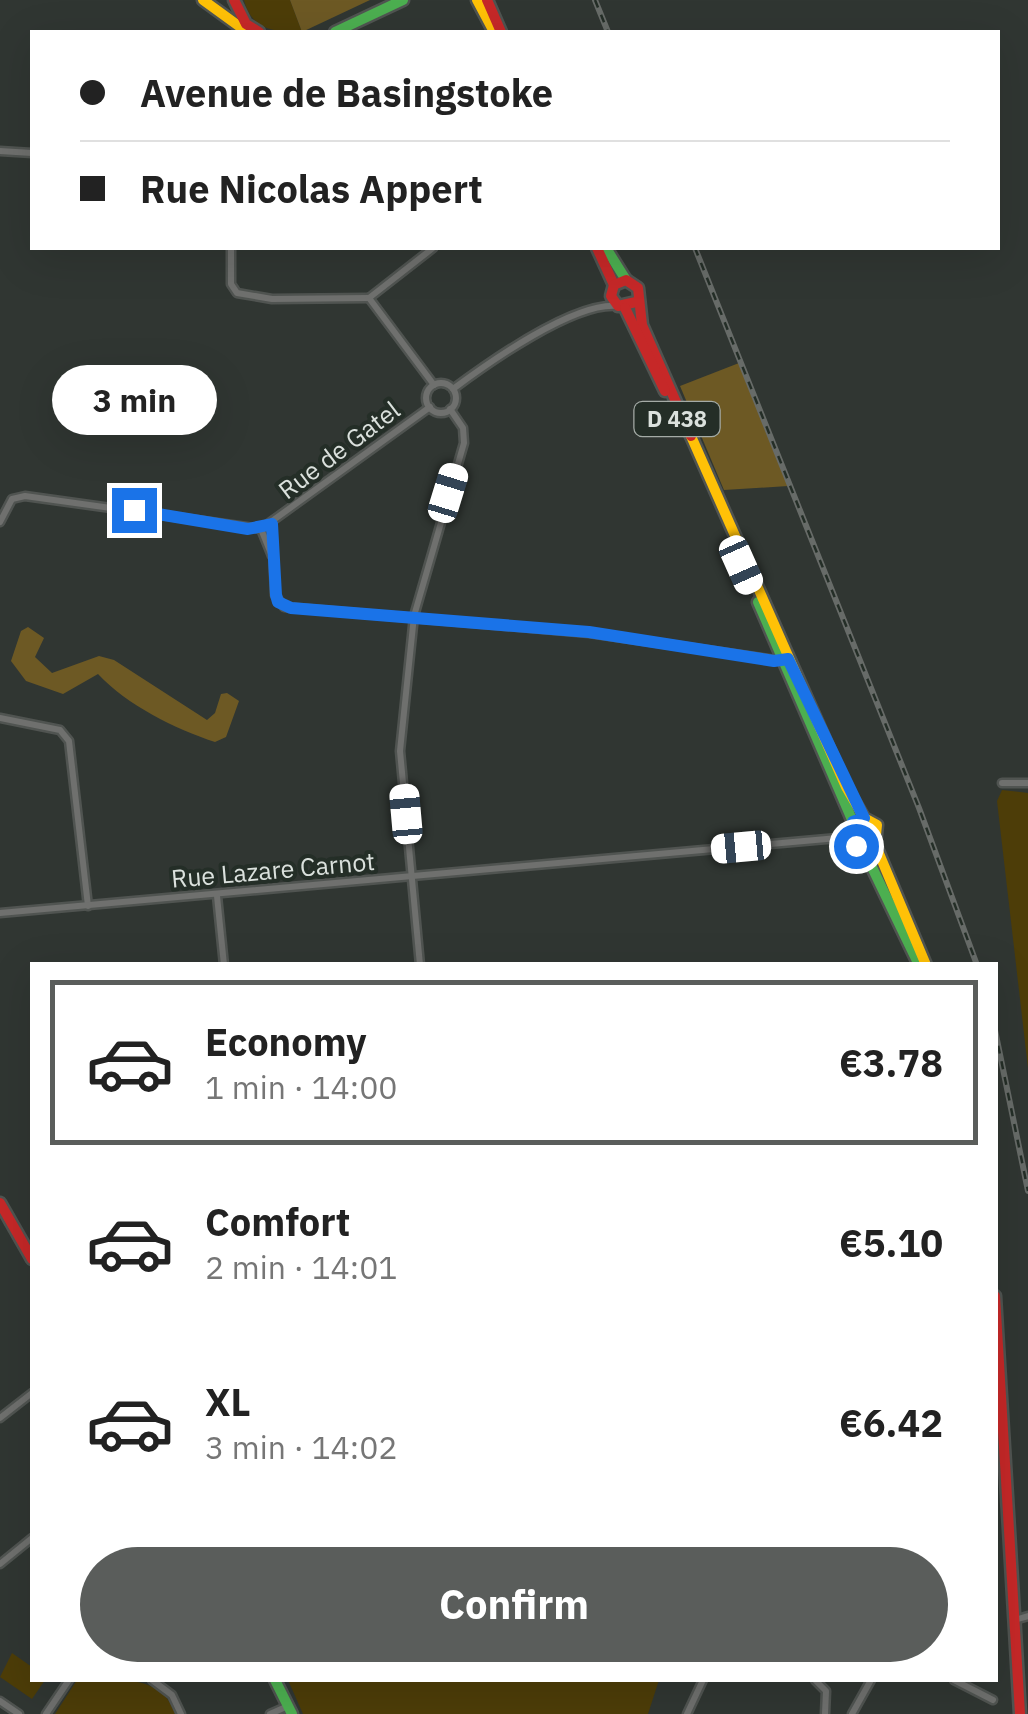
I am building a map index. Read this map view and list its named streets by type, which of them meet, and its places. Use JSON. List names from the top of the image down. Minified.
{"streets":{"main road":["D 438"],"street":["Rue de Gatel","Rue Lazare Carnot"]},"page":{"banner":["Avenue de Basingstoke","Rue Nicolas Appert"],"bubble":"3 min","list":[{"name":"Economy","note":"1 min · 14:00","value":"€3.78"},{"name":"Comfort","note":"2 min · 14:01","value":"€5.10"},{"name":"XL","note":"3 min · 14:02","value":"€6.42"}],"buttons":"Confirm"}}
